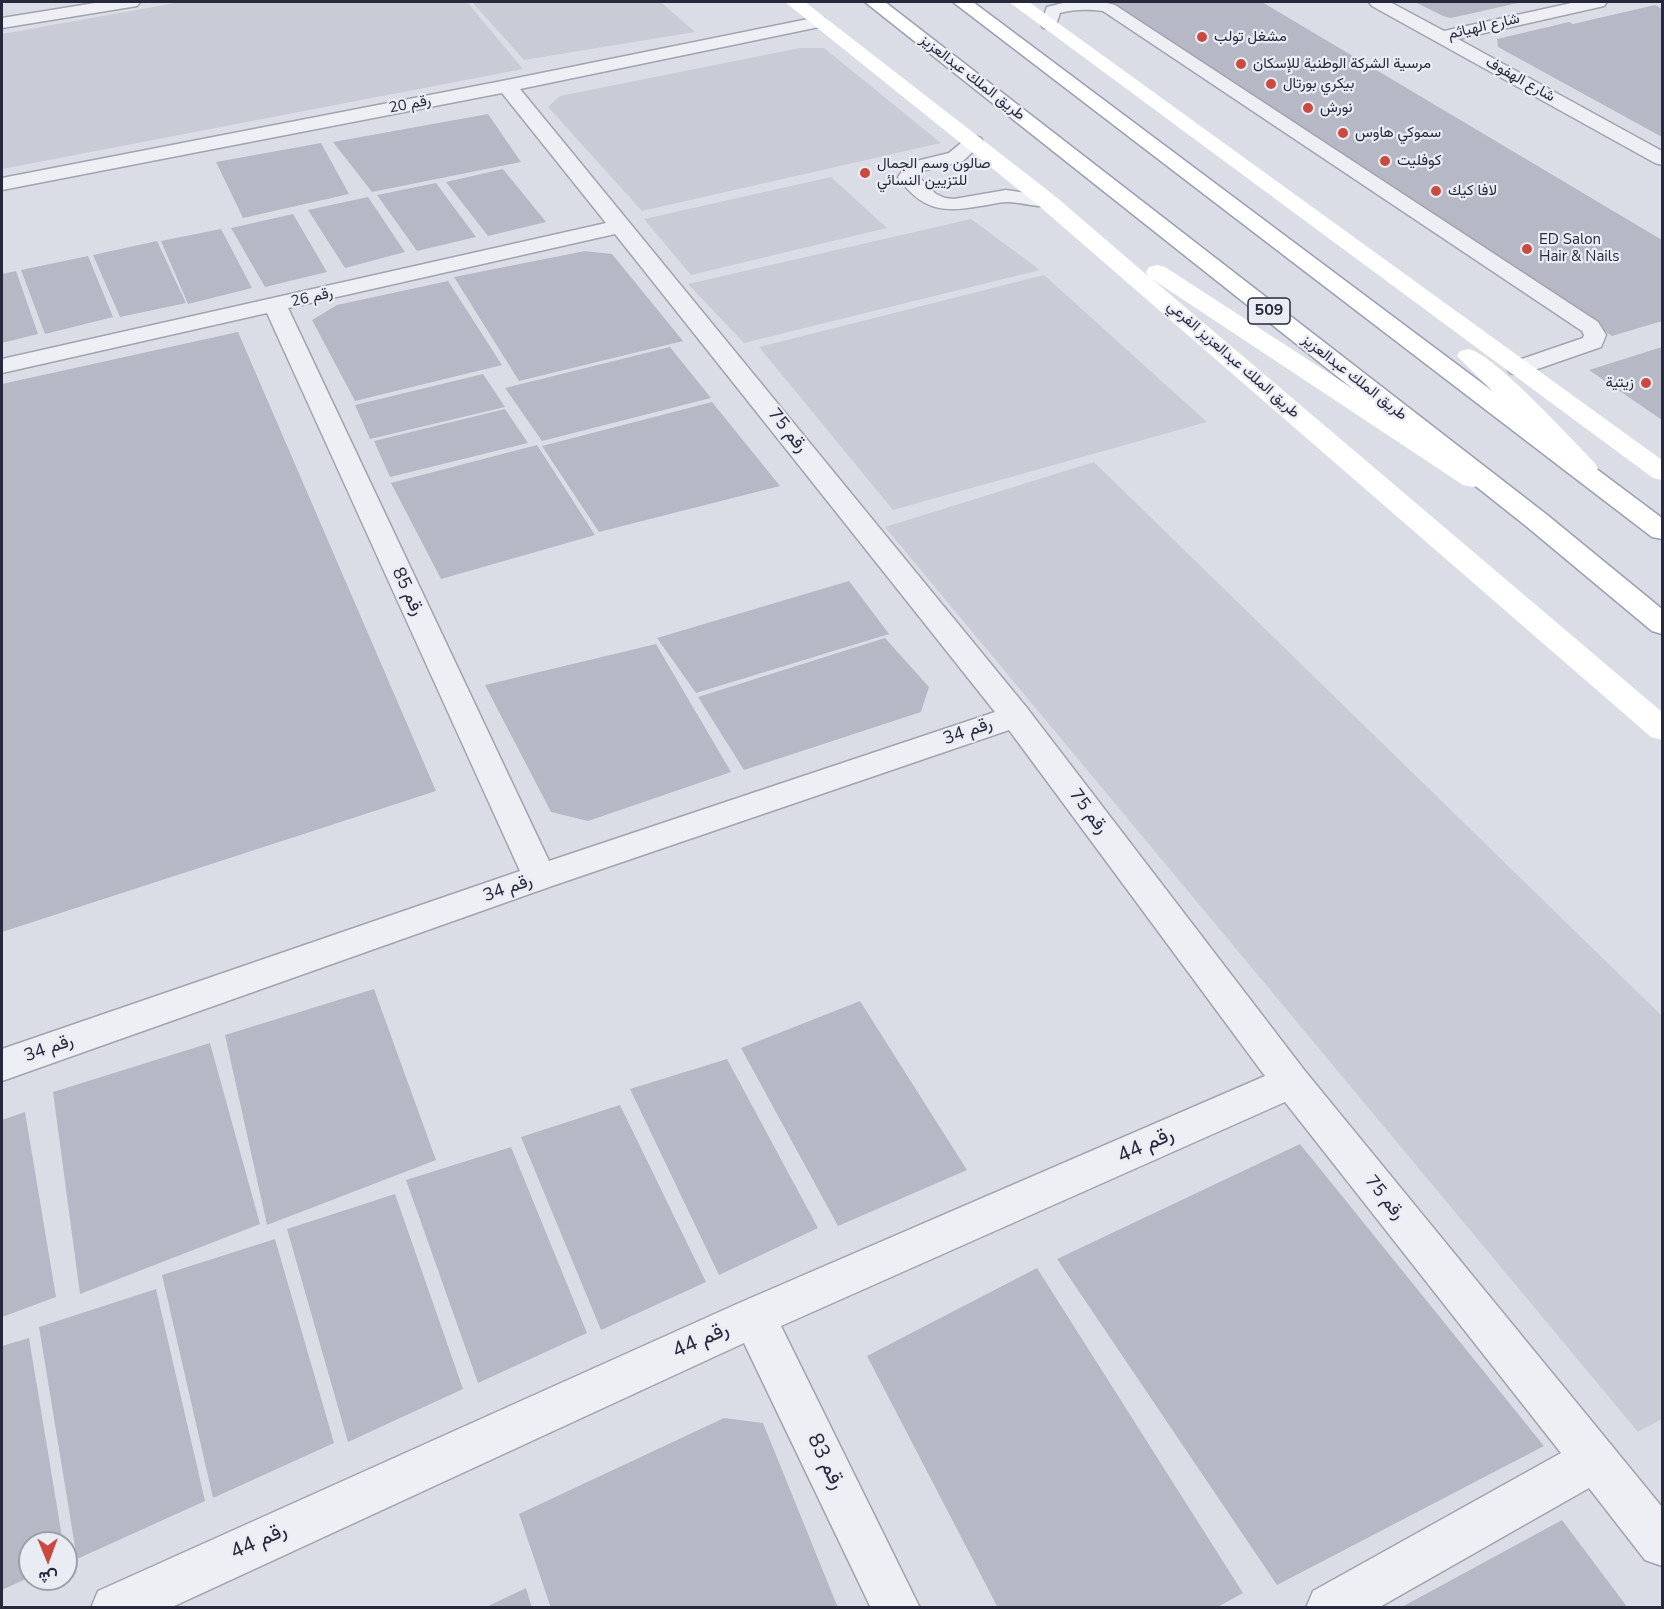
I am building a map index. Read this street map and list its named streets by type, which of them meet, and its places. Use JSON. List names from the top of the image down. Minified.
{"streets":{"main road":["طريق الملك عبدالعزيز","509","طريق الملك عبدالعزيز الفرعي"],"street":["شارع الهياثم","شارع الهفوف","رقم 20","رقم 26","رقم 75","رقم 85","رقم 34","رقم 44","رقم 83"]},"crossings":[["شارع الهياثم","شارع الهفوف"],["رقم 20","طريق الملك عبدالعزيز الفرعي"],["رقم 20","رقم 75"],["رقم 26","رقم 75"],["رقم 26","رقم 85"],["رقم 75","رقم 34"],["رقم 75","رقم 44"],["رقم 85","رقم 34"],["رقم 44","رقم 83"]],"places":["مشغل تولب","مرسية الشركة الوطنية للإسكان","بيكري بورتال","نورش","سموكي هاوس","كوفليت","صالون وسم الجمال للتزيين النسائي","لافا كيك","ED Salon Hair & Nails","زيتية"],"north":"bottom"}
